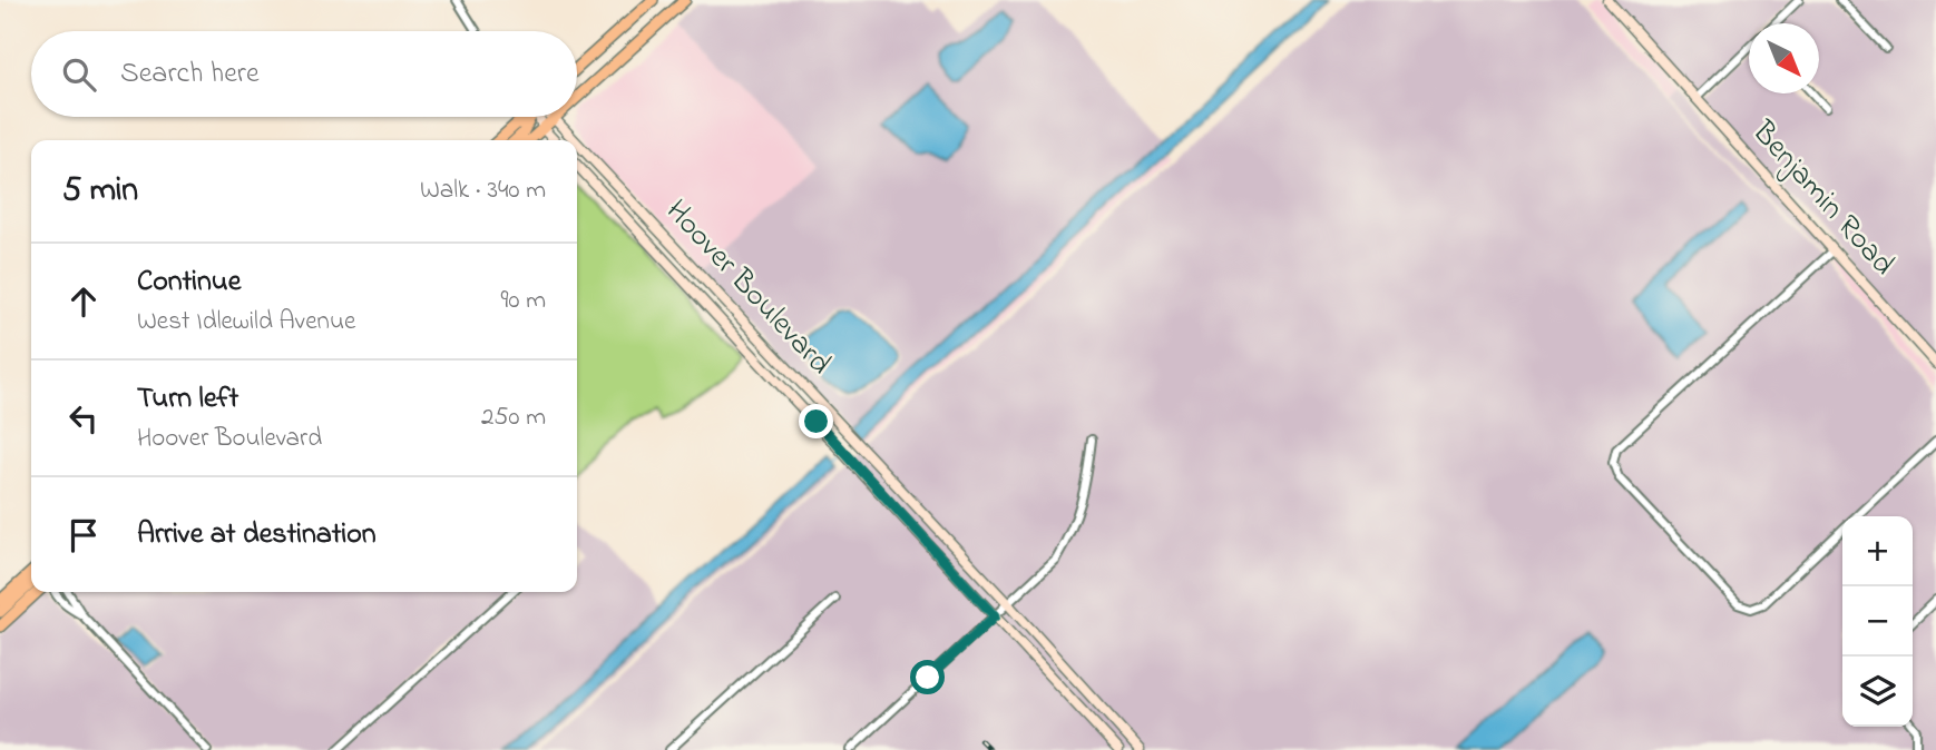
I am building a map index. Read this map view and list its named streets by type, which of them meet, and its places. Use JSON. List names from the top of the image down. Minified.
{"streets":{"main road":["Benjamin Road","Hoover Boulevard"]},"north":"bottom right","page":{"search":"Search here","heading":["5 min","Walk · 340 m"],"list":[["Continue","West Idlewild Avenue","90 m"],["Turn left","Hoover Boulevard","250 m"],"Arrive at destination"],"map_buttons":["+","−"]}}
